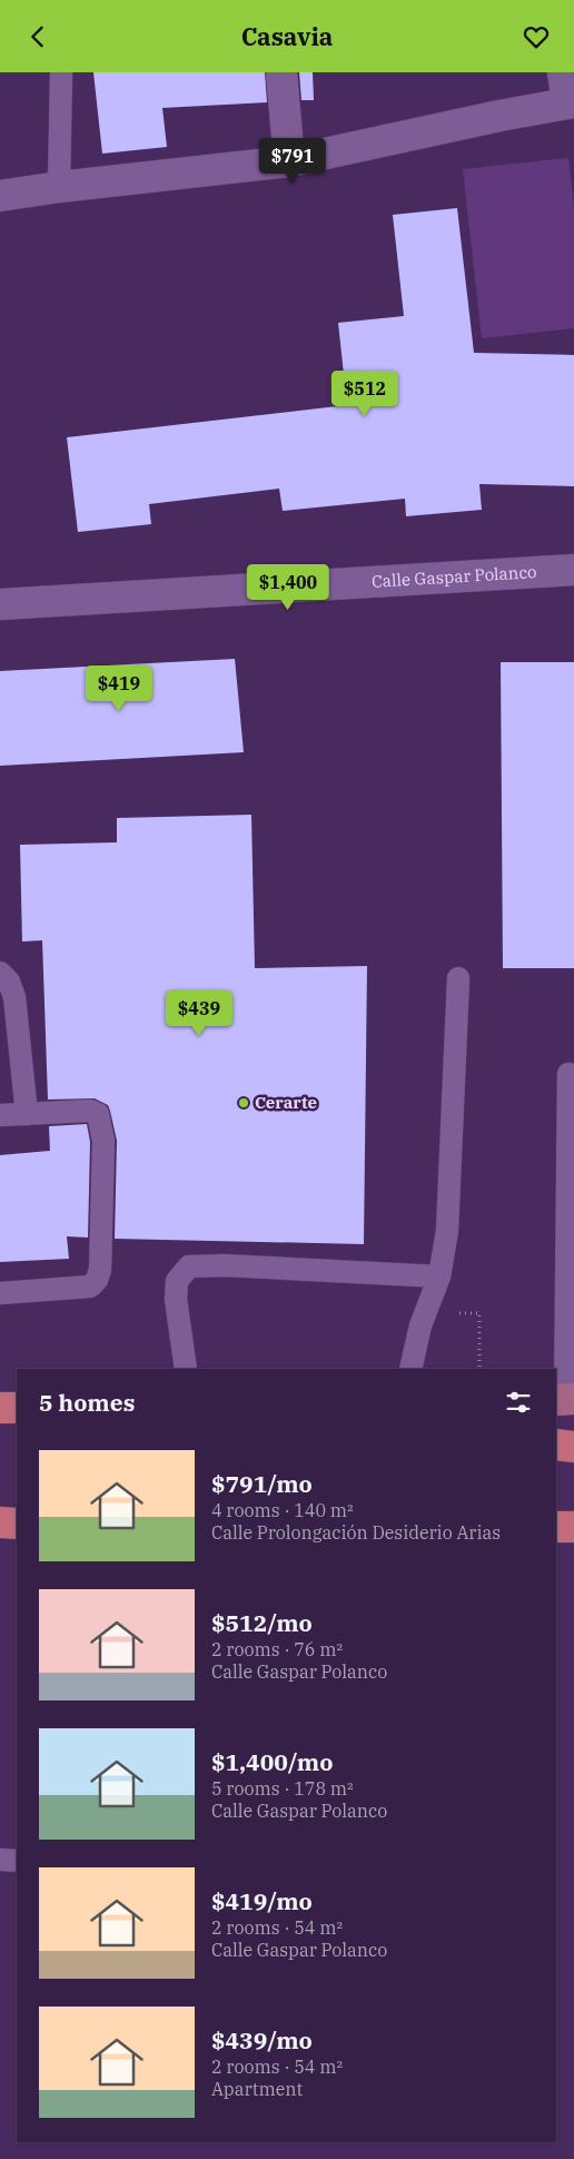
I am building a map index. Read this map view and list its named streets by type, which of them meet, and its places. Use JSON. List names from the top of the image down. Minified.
{"streets":{"street":["Calle Gaspar Polanco"]},"places":["Cerarte"],"page":{"header":"Casavia","price":["$791","$512","$1,400","$419","$439"],"heading":"5 homes","list":[{"name":"$791/mo","note":"4 rooms · 140 m² · Calle Prolongación Desiderio Arias"},{"name":"$512/mo","note":"2 rooms · 76 m² · Calle Gaspar Polanco"},{"name":"$1,400/mo","note":"5 rooms · 178 m² · Calle Gaspar Polanco"},{"name":"$419/mo","note":"2 rooms · 54 m² · Calle Gaspar Polanco"},{"name":"$439/mo","note":"2 rooms · 54 m² · Apartment"}]}}
